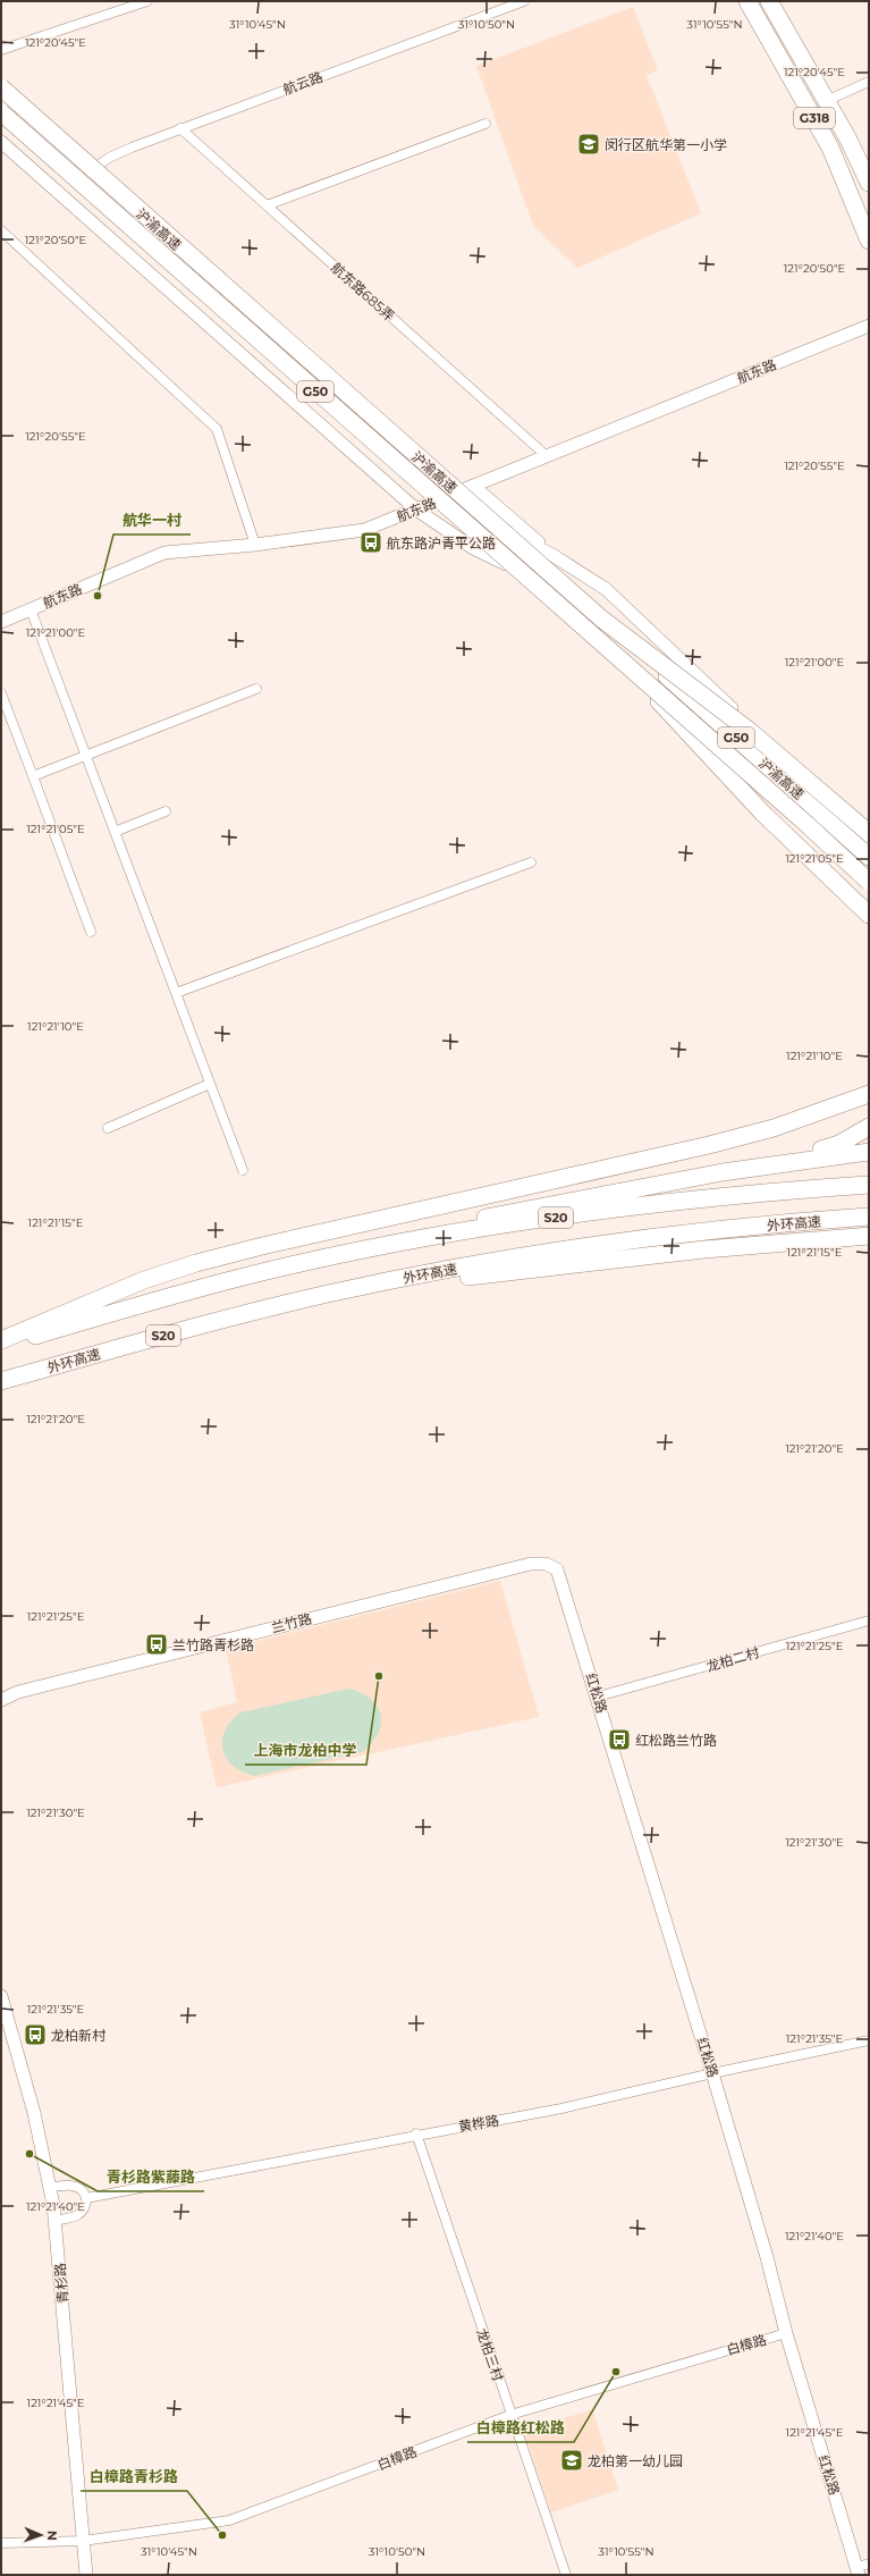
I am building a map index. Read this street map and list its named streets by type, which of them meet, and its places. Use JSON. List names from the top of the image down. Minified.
{"streets":{"highway":["G318","沪渝高速","G50","S20","外环高速"],"street":["航云路","航东路685弄","航东路","兰竹路","龙柏二村","红松路","黄桦路","青杉路","白樟路","龙柏三村"]},"crossings":[["航云路","航东路685弄"],["航东路685弄","航东路"],["兰竹路","红松路"],["龙柏二村","红松路"],["红松路","黄桦路"],["红松路","白樟路"],["黄桦路","龙柏三村"],["青杉路","白樟路"],["白樟路","龙柏三村"]],"places":{"school or university":["闵行区航华第一小学","龙柏第一幼儿园"],"bus stop":["航东路沪青平公路","兰竹路青杉路","红松路兰竹路","龙柏新村"],"other":["航华一村","上海市龙柏中学","青杉路紫藤路","白樟路红松路","白樟路青杉路"]},"north":"right","coordinates":["31°10'45\"N","31°10'50\"N","31°10'55\"N","121°20'45\"E","121°20'50\"E","121°20'55\"E","121°21'00\"E","121°21'05\"E","121°21'10\"E","121°21'15\"E","121°21'20\"E","121°21'25\"E","121°21'30\"E","121°21'35\"E","121°21'40\"E","121°21'45\"E"]}
